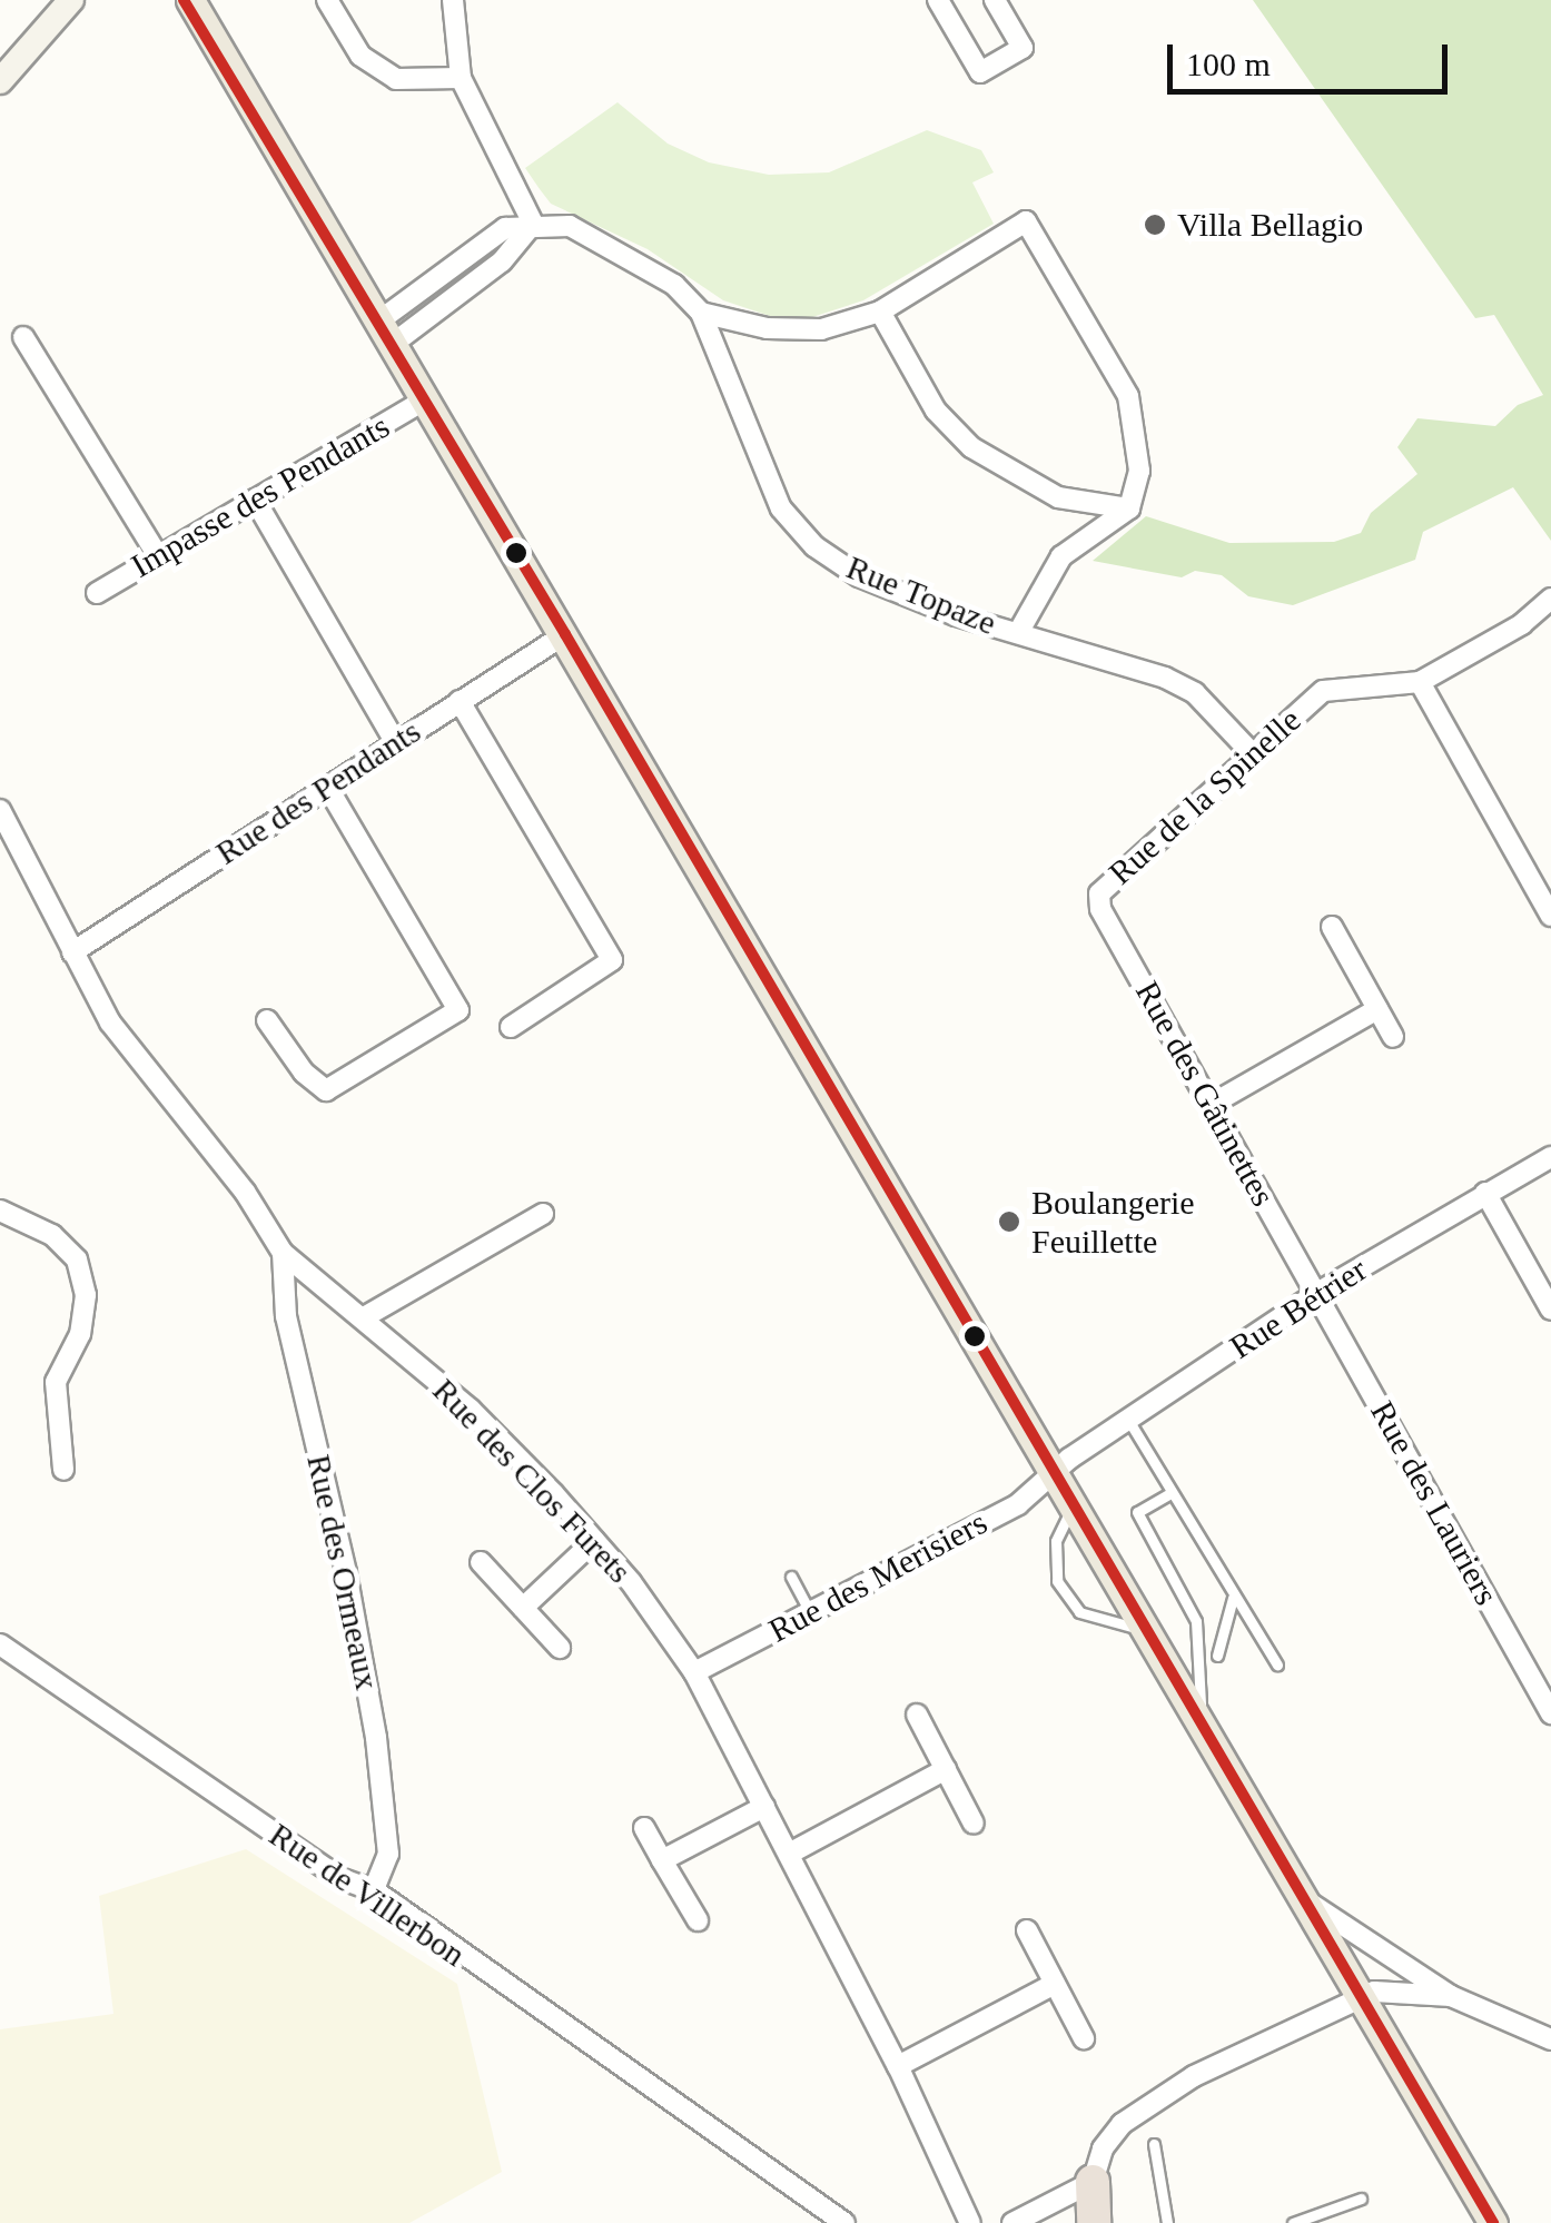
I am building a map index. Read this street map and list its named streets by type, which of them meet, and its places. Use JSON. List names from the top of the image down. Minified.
{"streets":{"street":["Impasse des Pendants","Rue Topaze","Rue des Pendants","Rue de la Spinelle","Rue des Gâtinettes","Rue Bétrier","Rue des Clos Furets","Rue des Lauriers","Rue des Ormeaux","Rue des Merisiers","Rue de Villerbon"]},"crossings":[["Rue Topaze","Rue de la Spinelle"],["Rue des Pendants","Rue des Clos Furets"],["Rue de la Spinelle","Rue des Gâtinettes"],["Rue des Gâtinettes","Rue Bétrier"],["Rue des Gâtinettes","Rue des Lauriers"],["Rue Bétrier","Rue des Lauriers"],["Rue Bétrier","Rue des Merisiers"],["Rue des Clos Furets","Rue des Ormeaux"],["Rue des Clos Furets","Rue des Merisiers"],["Rue des Ormeaux","Rue de Villerbon"]],"places":["Villa Bellagio","Boulangerie Feuillette"],"scale_bar":"100 m"}
